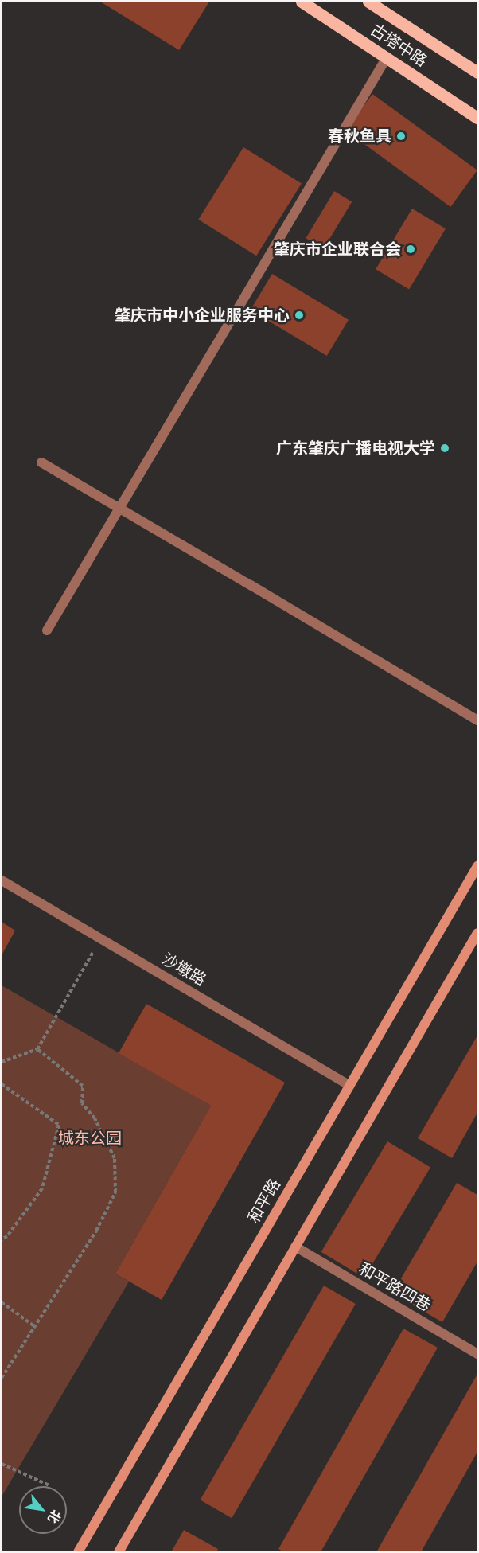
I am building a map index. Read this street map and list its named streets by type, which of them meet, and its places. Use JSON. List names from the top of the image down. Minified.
{"streets":{"main road":["古塔中路","和平路"],"street":["沙墩路","和平路四巷"]},"crossings":[["沙墩路","和平路"]],"parks":["城东公园"],"places":["春秋鱼具","肇庆市企业联合会","肇庆市中小企业服务中心","广东肇庆广播电视大学"],"north":"bottom right"}
